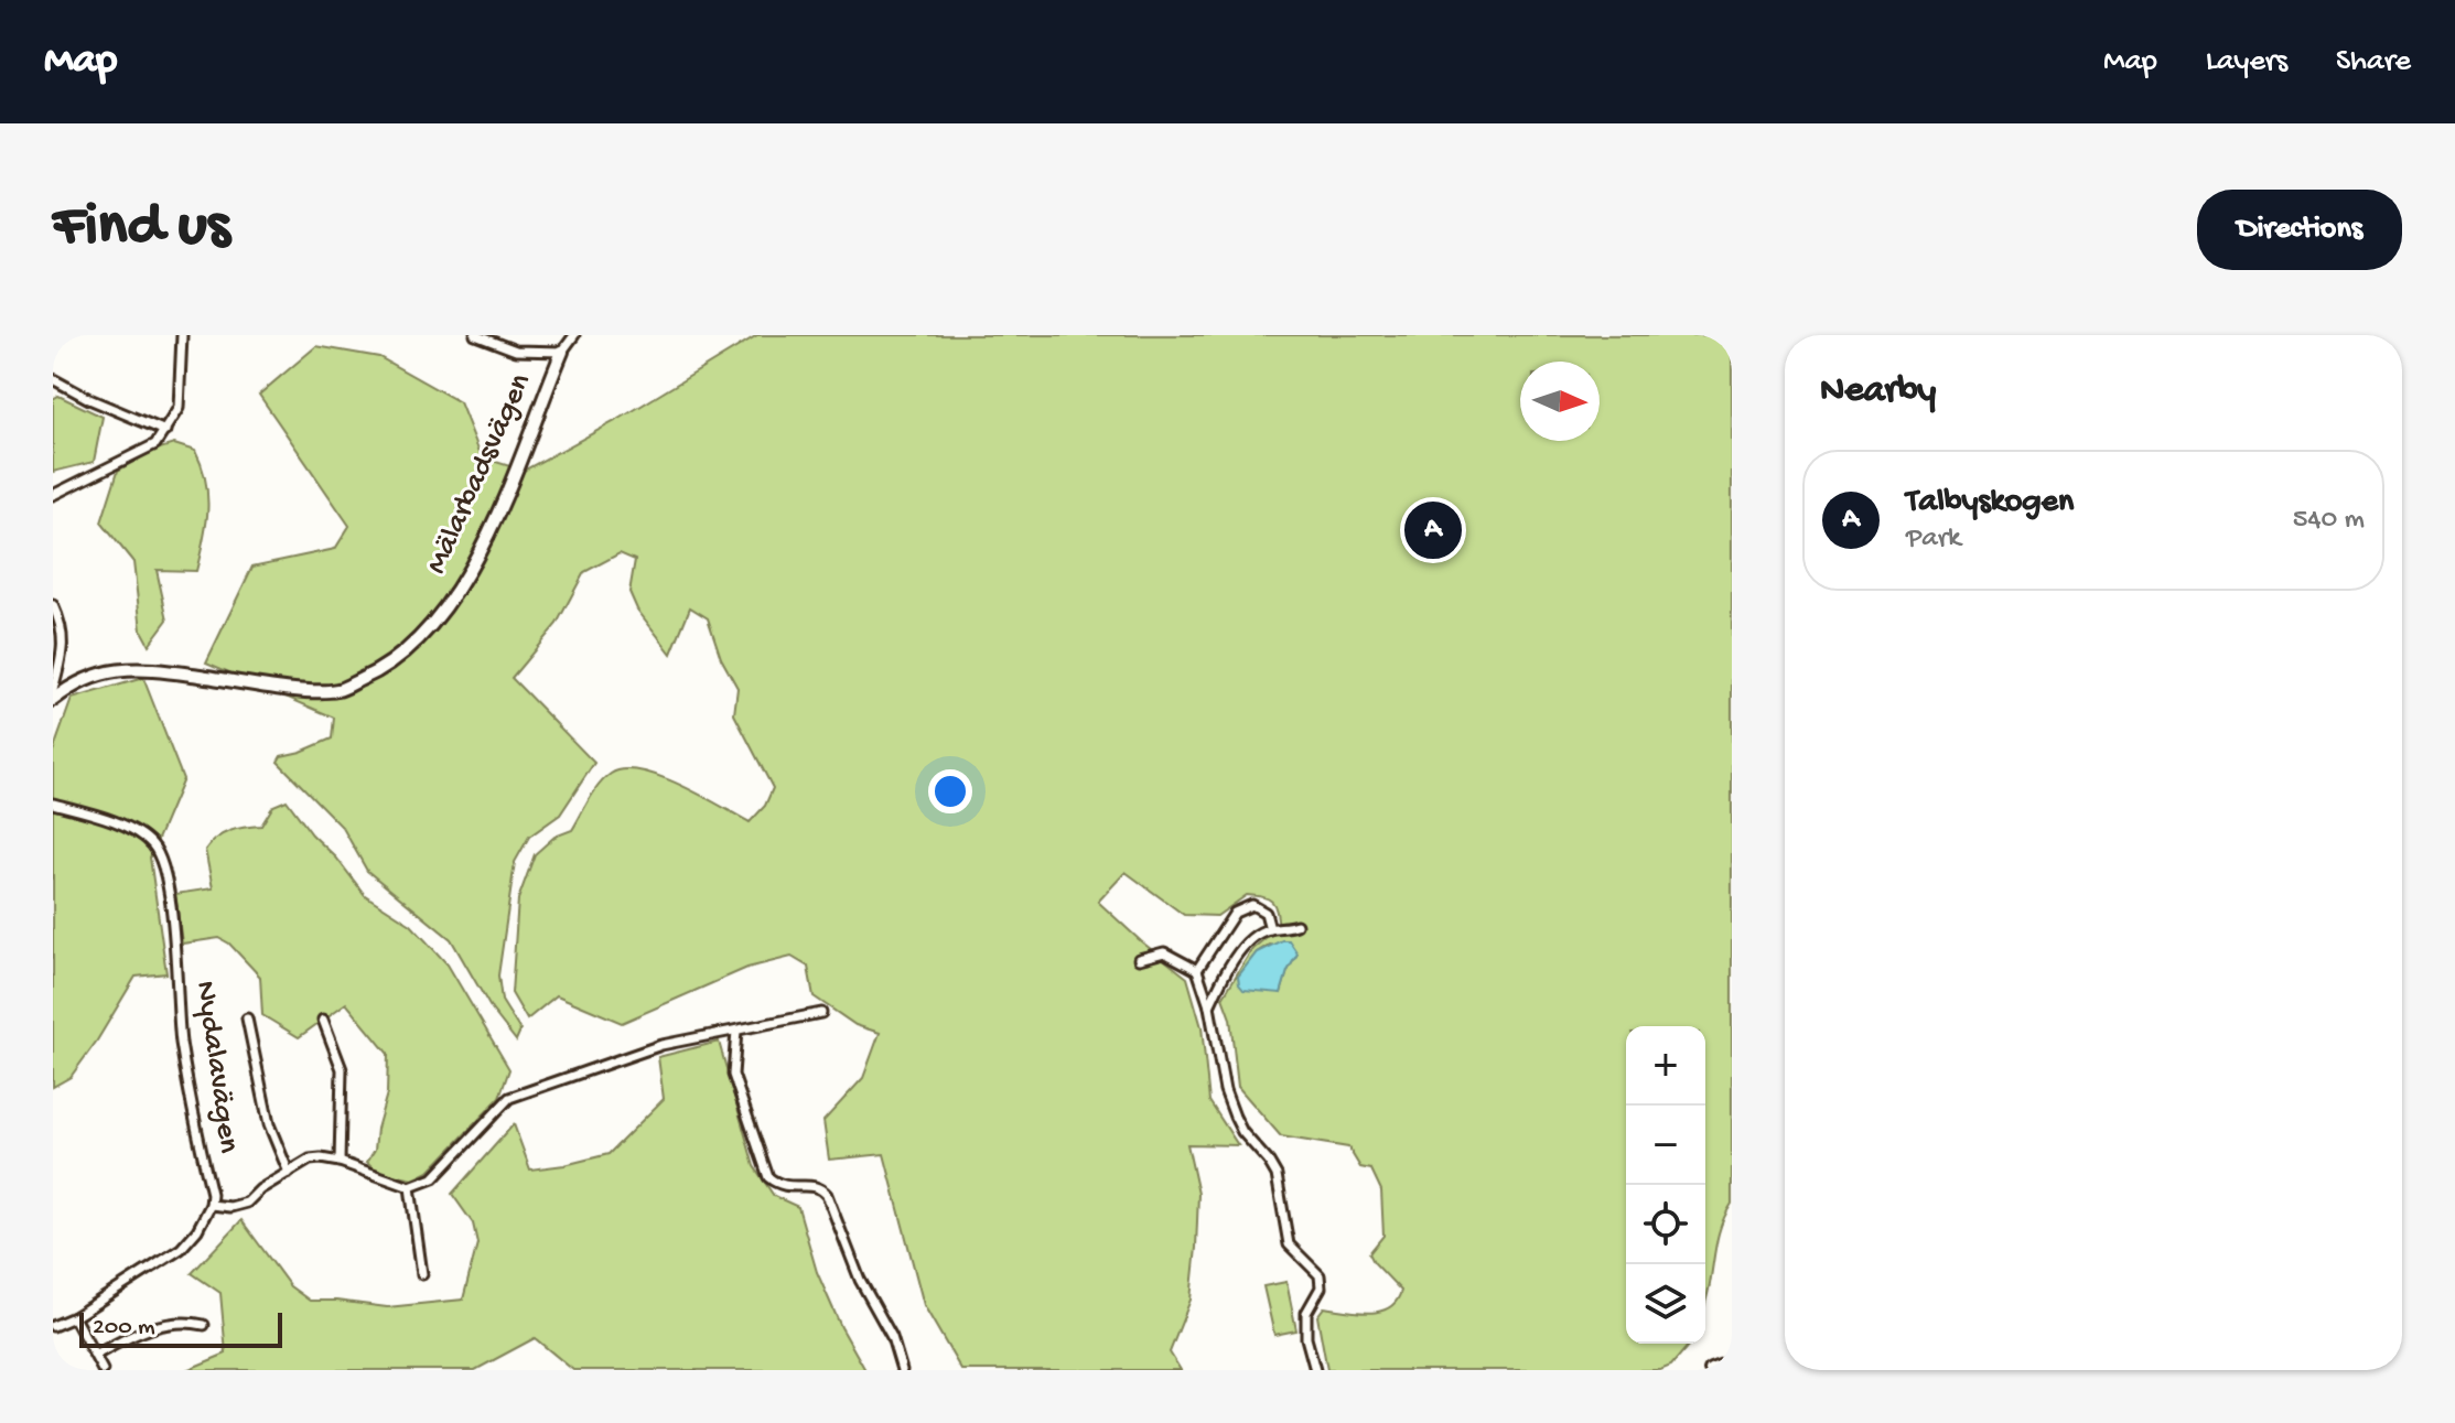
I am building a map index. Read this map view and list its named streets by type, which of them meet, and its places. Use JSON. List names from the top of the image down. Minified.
{"streets":{"street":["Mälarbadsvägen","Nydalavägen"]},"scale_bar":"200 m","north":"right","page":{"header":"Map","nav":["Map","Layers","Share"],"buttons":"Directions","title":"Find us","heading":"Nearby","list":[{"mark":"A","name":"Talbyskogen","note":"Park","value":"540 m"}],"pins":"A","map_buttons":["+","−"],"scale":"200 m"}}
